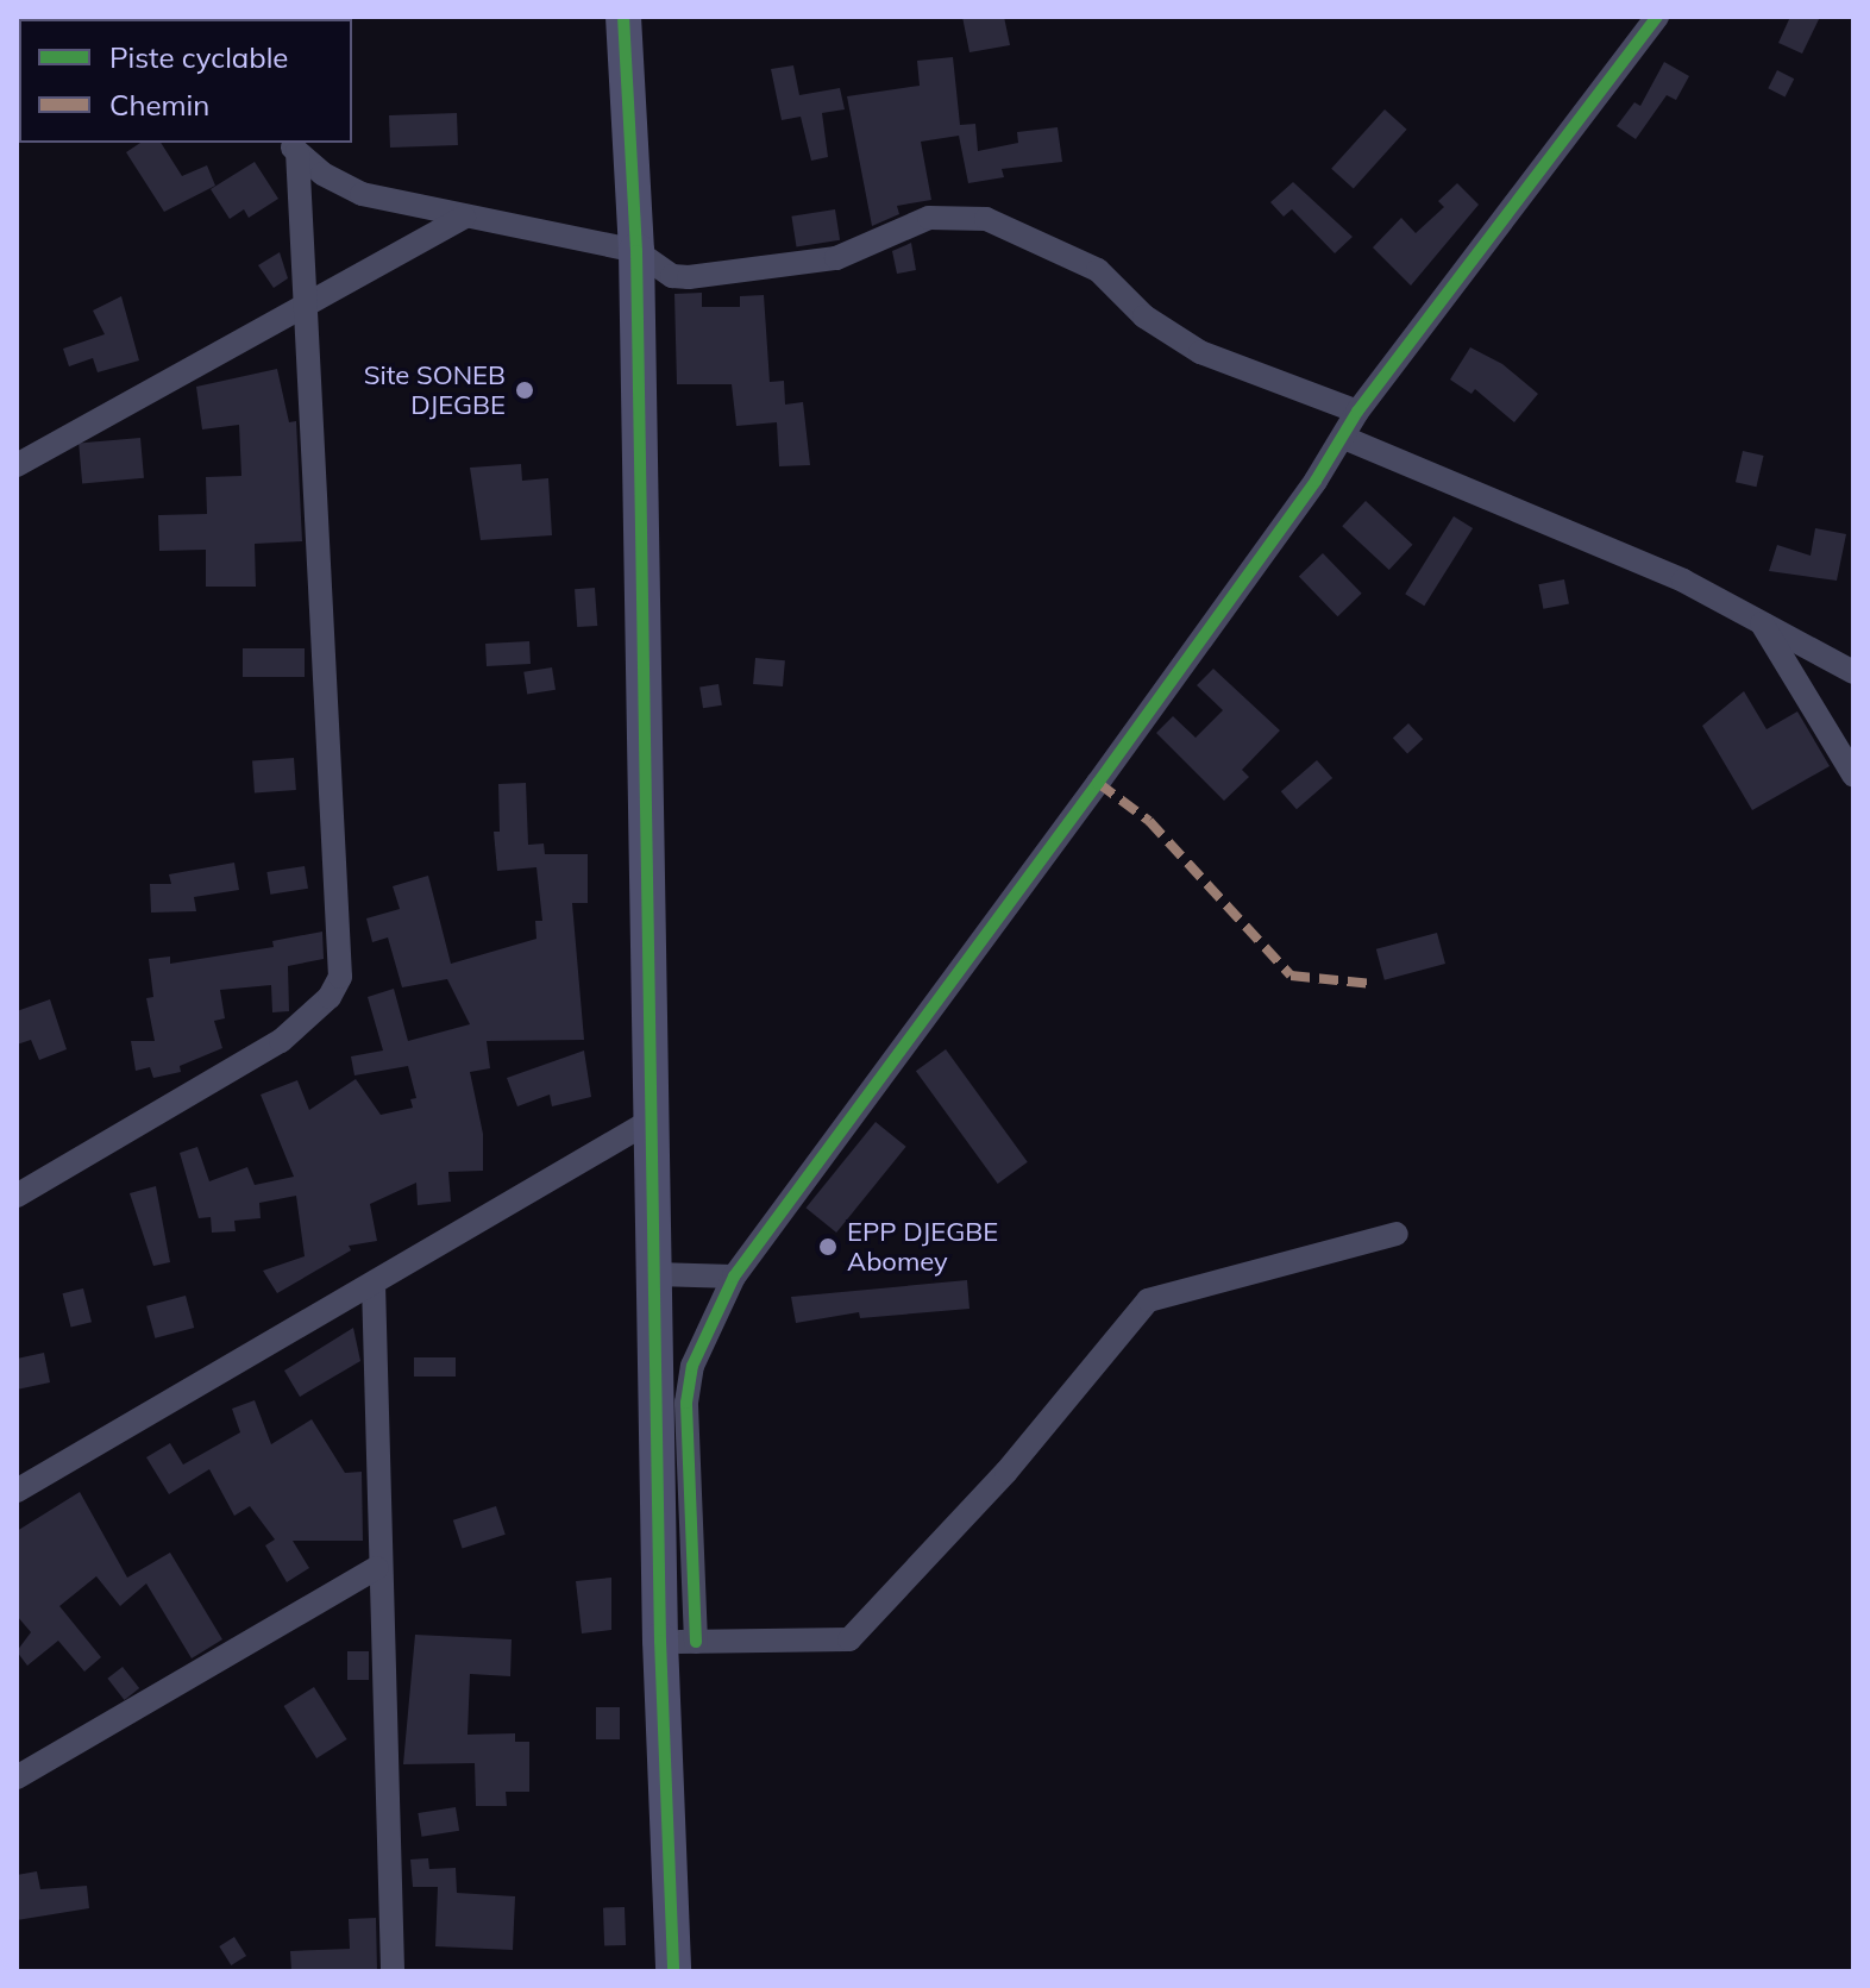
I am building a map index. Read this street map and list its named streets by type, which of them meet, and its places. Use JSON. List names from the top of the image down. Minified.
{"places":["Site SONEB DJEGBE","EPP DJEGBE Abomey"],"legend":["Piste cyclable","Chemin"]}
